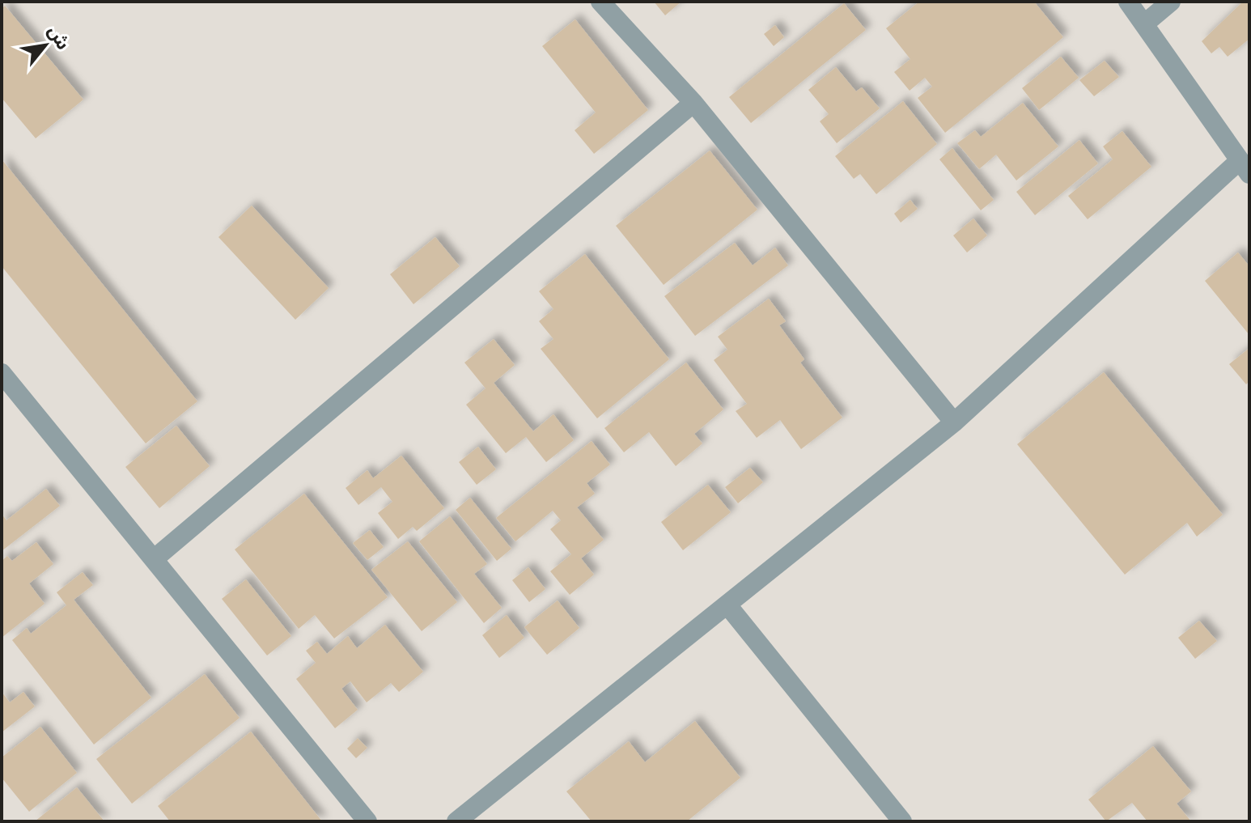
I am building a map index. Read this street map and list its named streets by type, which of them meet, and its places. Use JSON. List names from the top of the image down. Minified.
{"north":"top right"}
